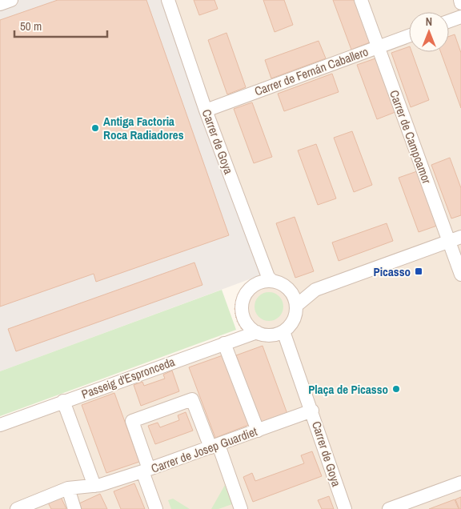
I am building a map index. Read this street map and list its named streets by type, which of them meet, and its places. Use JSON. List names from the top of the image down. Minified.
{"streets":{"street":["Carrer de Fernán Caballero","Carrer de Campoamor","Carrer de Goya","Passeig d'Espronceda","Carrer de Josep Guardiet"]},"crossings":[["Carrer de Fernán Caballero","Carrer de Campoamor"],["Carrer de Fernán Caballero","Carrer de Goya"],["Carrer de Goya","Passeig d'Espronceda"],["Carrer de Goya","Carrer de Josep Guardiet"]],"places":{"other":["Antiga Factoria Roca Radiadores","Plaça de Picasso"],"transit":["Picasso"]},"scale_bar":"50 m","north":"top"}
